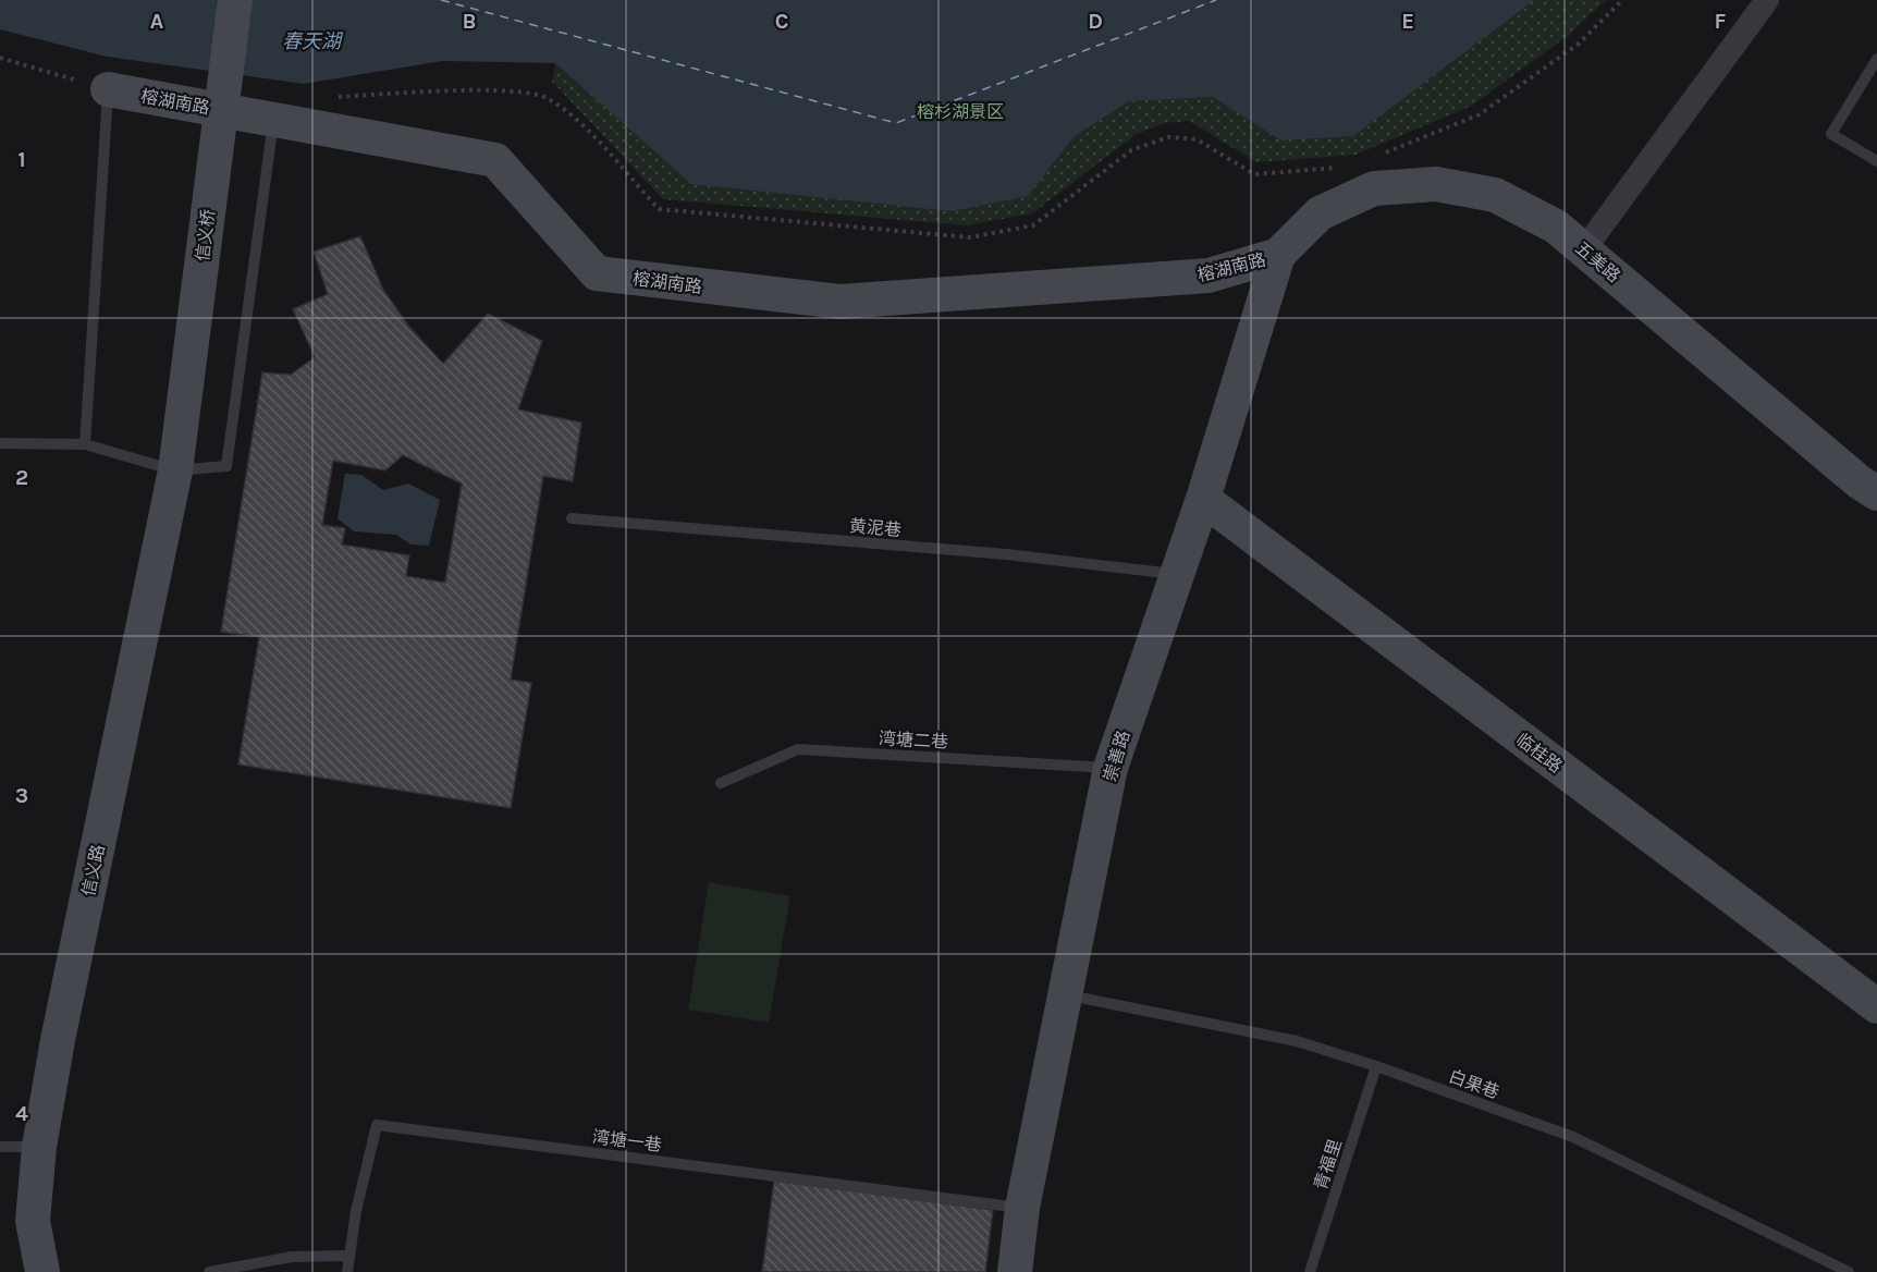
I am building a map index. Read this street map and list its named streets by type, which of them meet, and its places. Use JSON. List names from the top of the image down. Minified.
{"streets":{"street":["榕湖南路","信义桥","五美路","临桂路","崇善路","信义路"],"lane":["黄泥巷","湾塘二巷","白果巷","湾塘一巷","青福里"]},"crossings":[["榕湖南路","五美路"],["榕湖南路","崇善路"],["信义桥","信义路"],["五美路","崇善路"],["黄泥巷","崇善路"],["湾塘二巷","崇善路"],["临桂路","崇善路"],["崇善路","白果巷"],["崇善路","湾塘一巷"],["白果巷","青福里"]],"water":["春天湖"],"parks":["榕杉湖景区"],"grid":{"columns":["A","B","C","D","E","F"],"rows":["1","2","3","4"]}}
